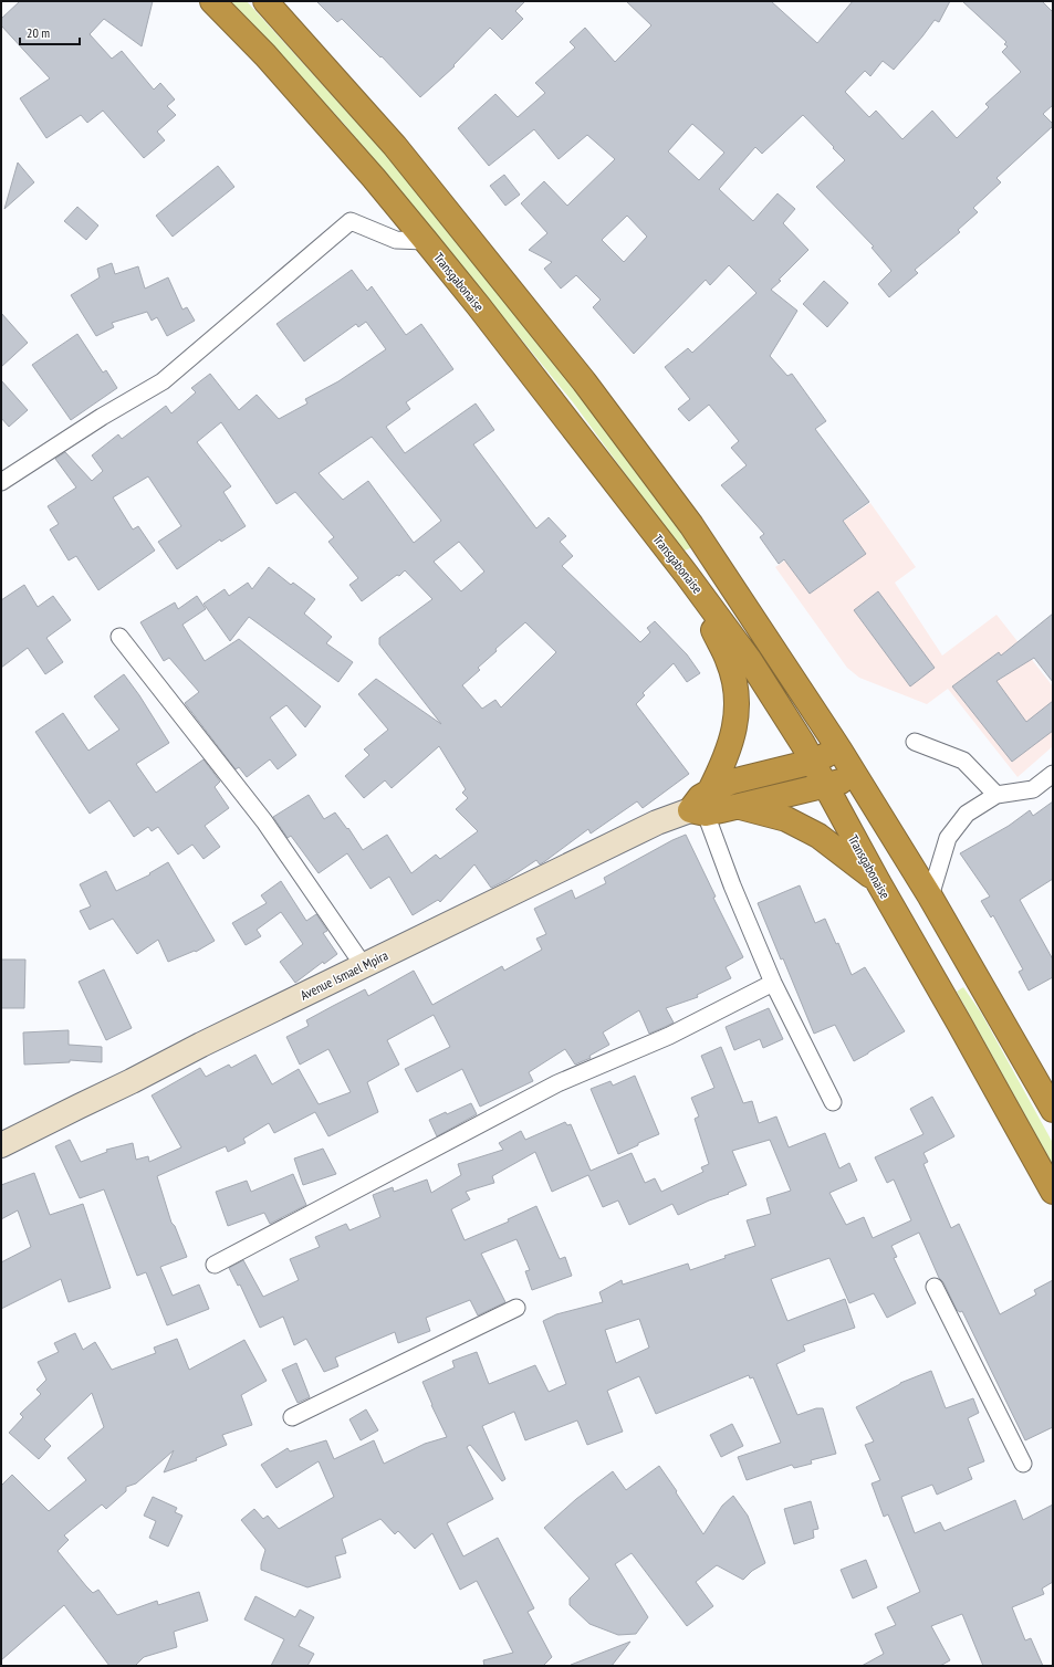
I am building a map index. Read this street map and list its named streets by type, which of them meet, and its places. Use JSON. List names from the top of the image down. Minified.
{"streets":{"highway":["Transgabonaise"],"main road":["Avenue Ismael Mpira"]},"scale_bar":"20 m"}
